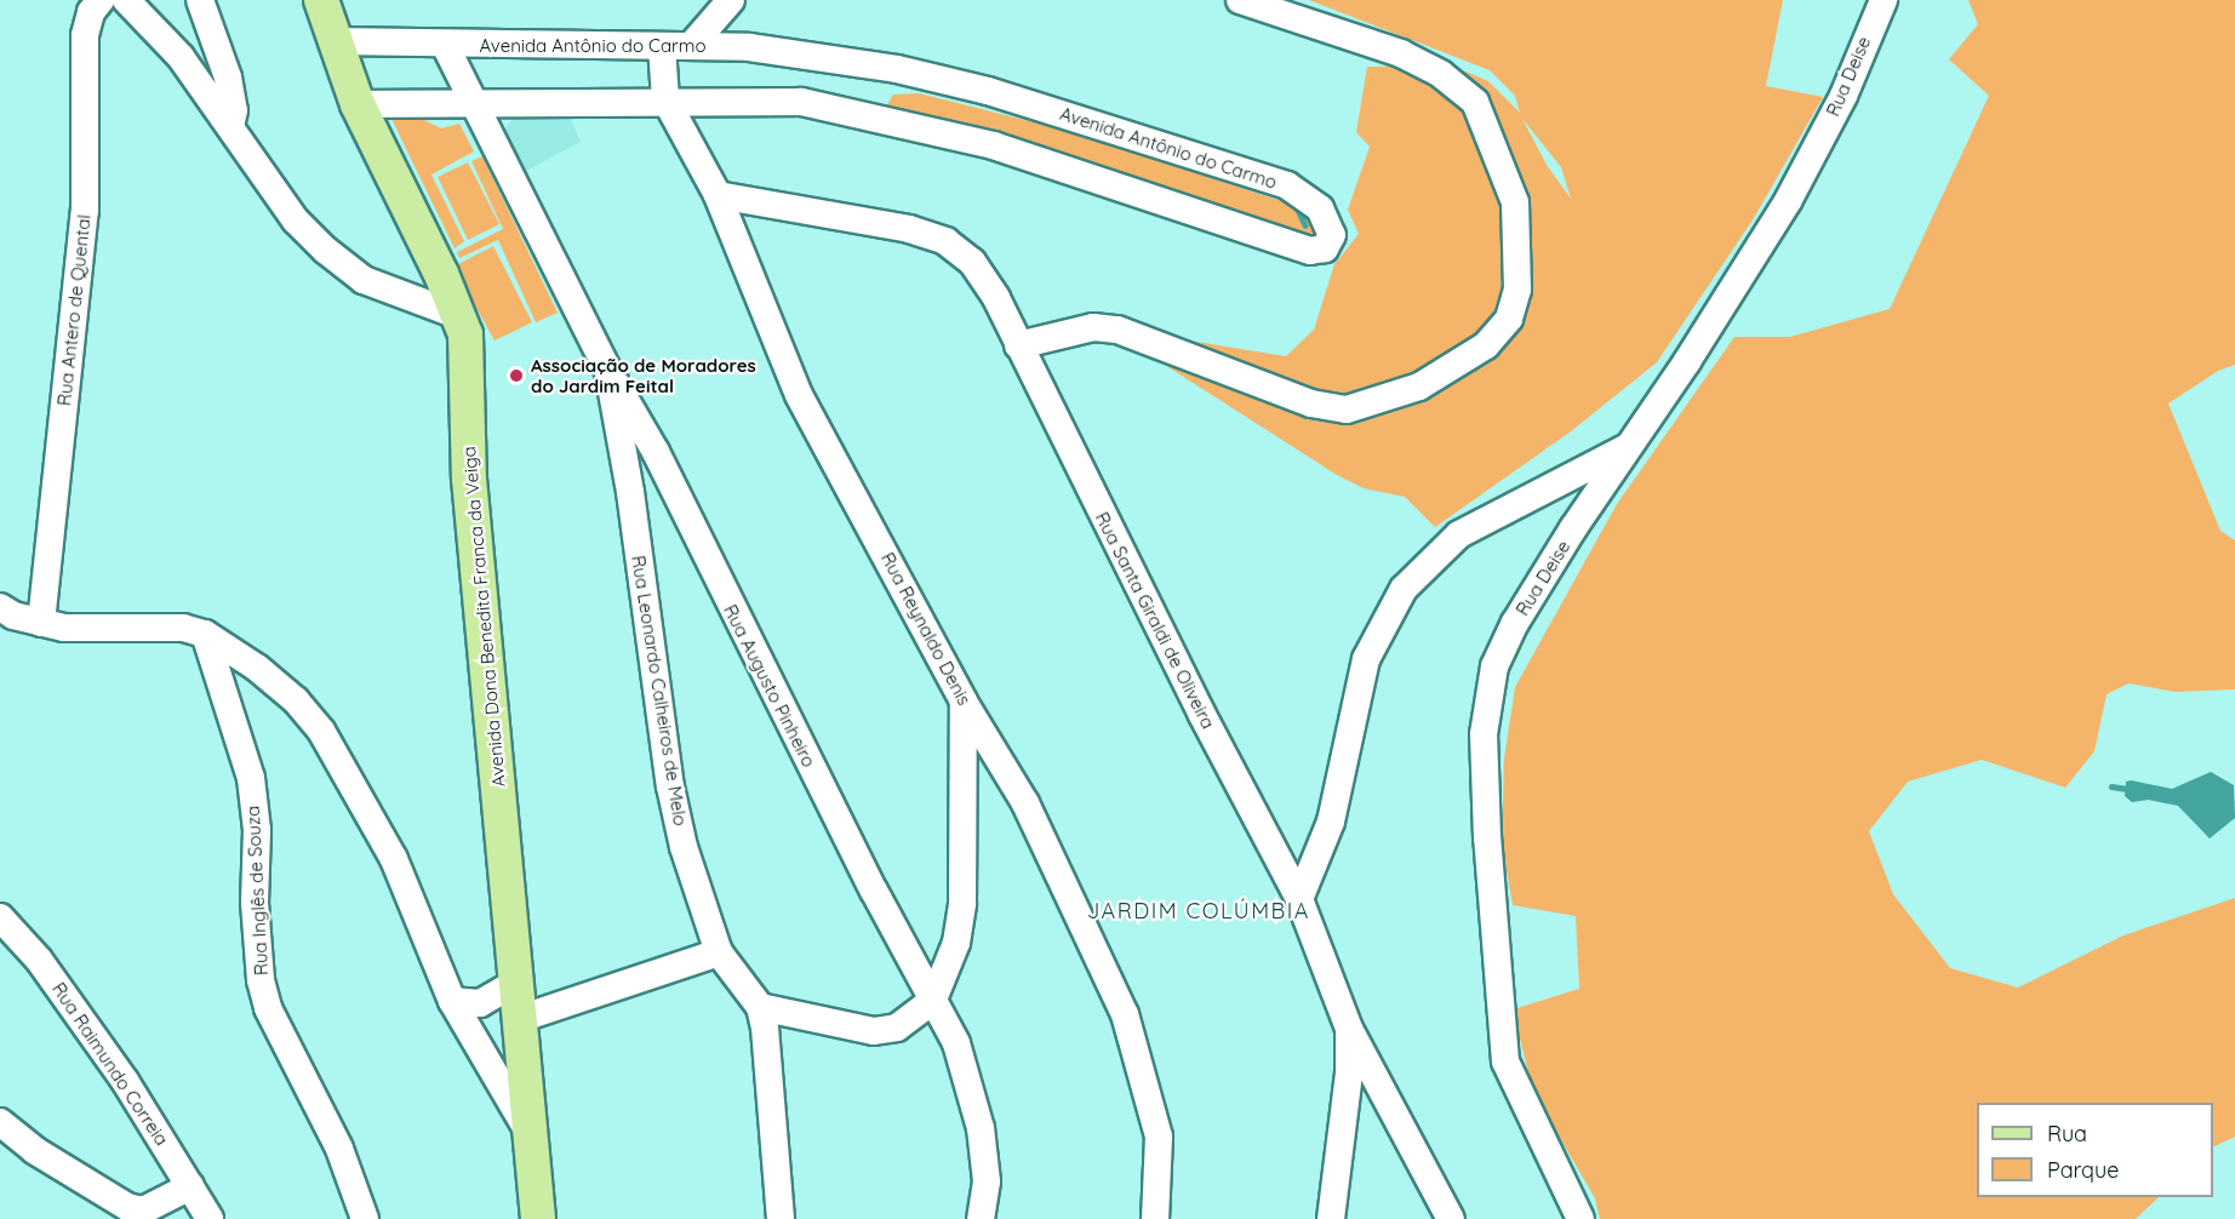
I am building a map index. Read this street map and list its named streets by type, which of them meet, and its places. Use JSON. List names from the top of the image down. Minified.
{"streets":{"main road":["Avenida Dona Benedita Franca da Veiga"],"street":["Avenida Antônio do Carmo","Rua Deise","Rua Antero de Quental","Rua Santa Giraldi de Oliveira","Rua Reynaldo Denis","Rua Augusto Pinheiro","Rua Leonardo Calheiros de Melo","Rua Inglês de Souza","Rua Raimundo Correia"]},"crossings":[["Avenida Antônio do Carmo","Avenida Dona Benedita Franca da Veiga"],["Avenida Antônio do Carmo","Rua Reynaldo Denis"],["Avenida Antônio do Carmo","Rua Leonardo Calheiros de Melo"],["Rua Santa Giraldi de Oliveira","Rua Reynaldo Denis"],["Rua Augusto Pinheiro","Rua Leonardo Calheiros de Melo"]],"districts":["JARDIM COLÚMBIA"],"places":["Associação de Moradores do Jardim Feital"],"legend":["Rua","Parque"]}
